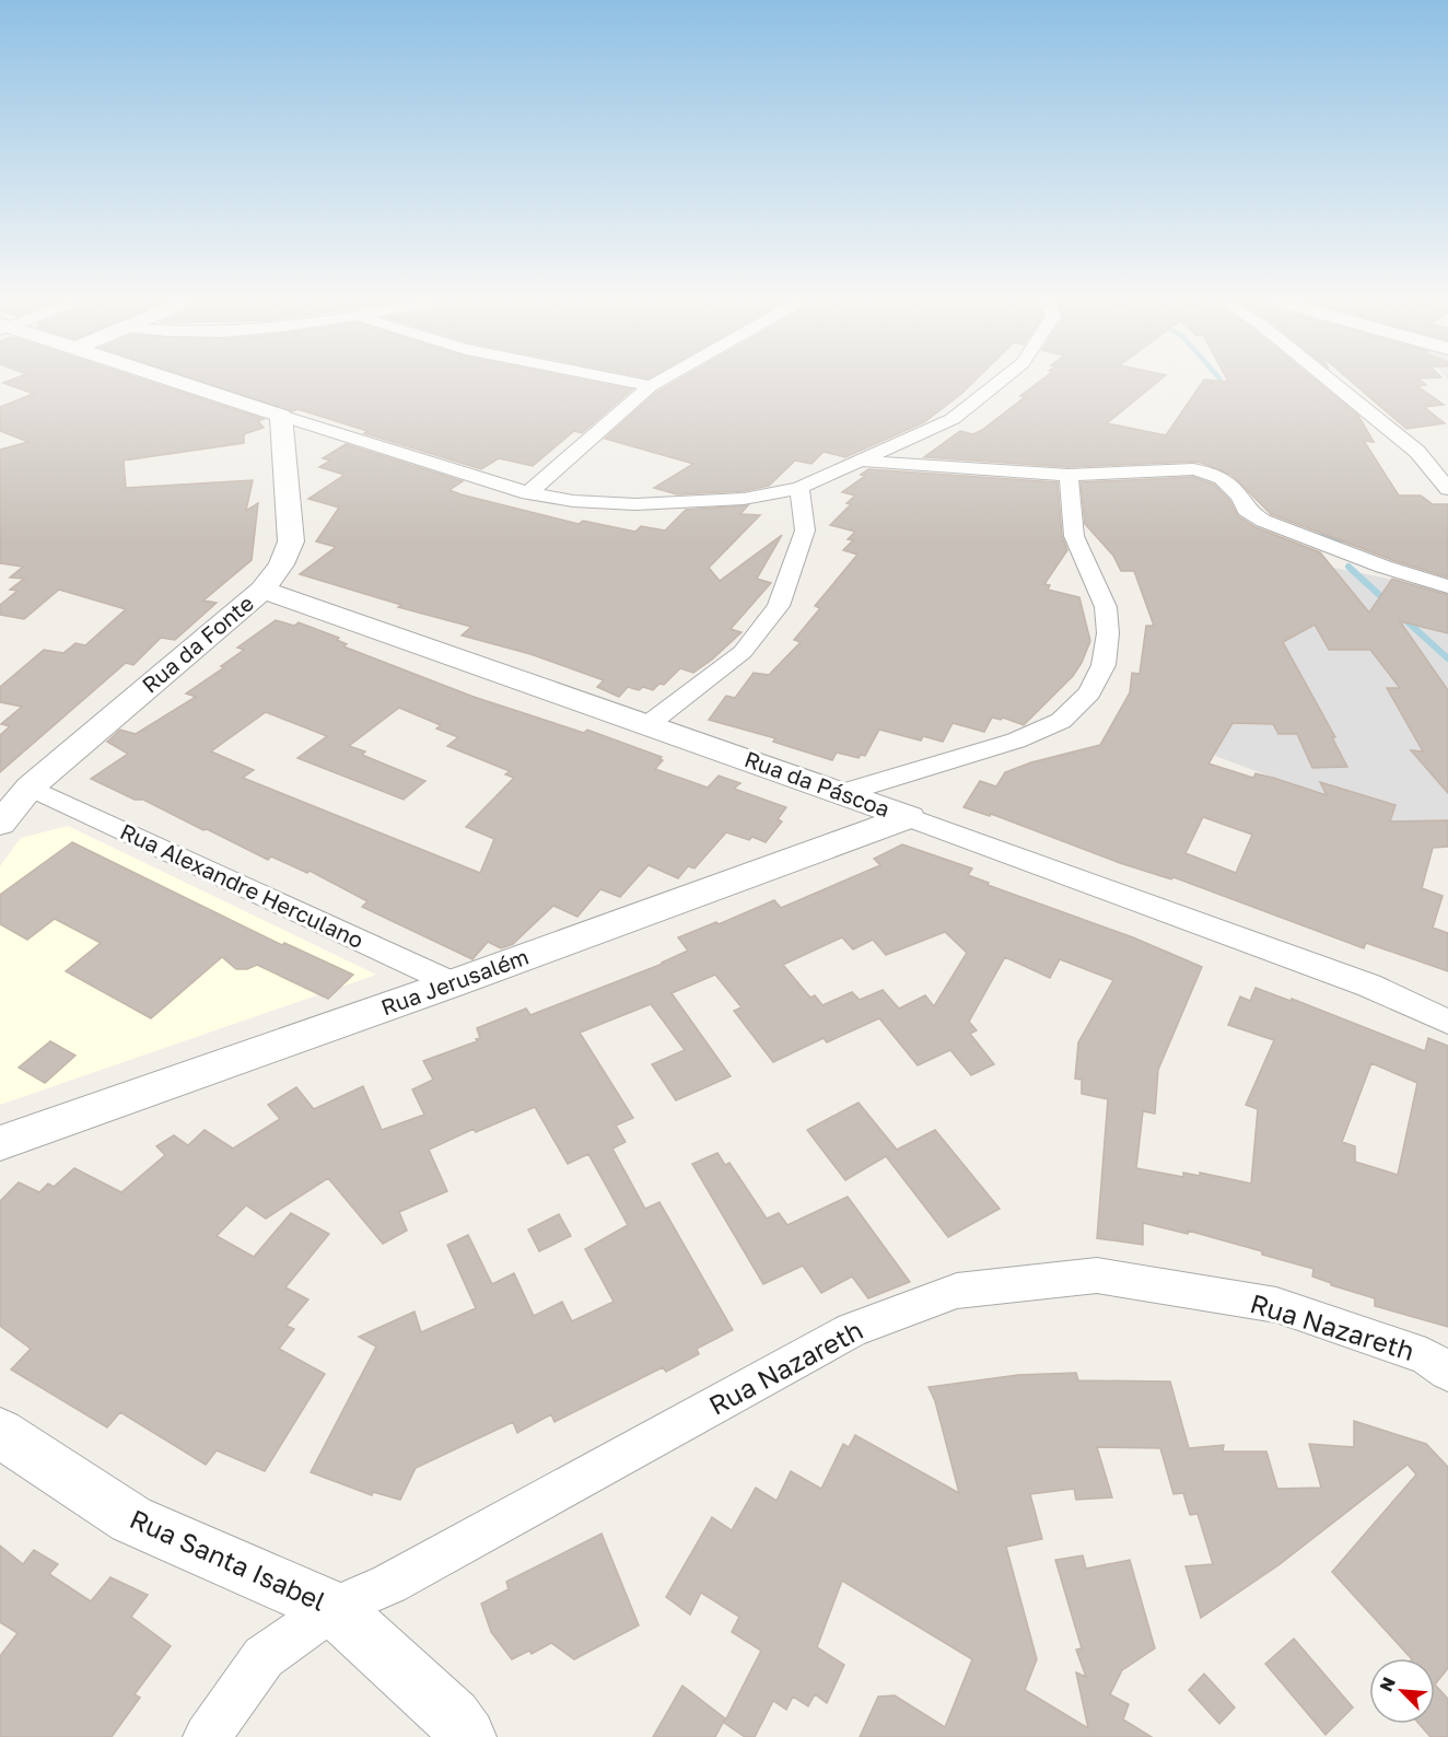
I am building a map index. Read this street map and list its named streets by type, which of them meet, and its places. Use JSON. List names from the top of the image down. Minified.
{"streets":{"street":["Rua da Fonte","Rua da Páscoa","Rua Alexandre Herculano","Rua Jerusalém","Rua Nazareth","Rua Santa Isabel"]},"crossings":[["Rua da Fonte","Rua da Páscoa"],["Rua da Fonte","Rua Alexandre Herculano"],["Rua da Páscoa","Rua Jerusalém"],["Rua Alexandre Herculano","Rua Jerusalém"],["Rua Nazareth","Rua Santa Isabel"]],"north":"top left"}
